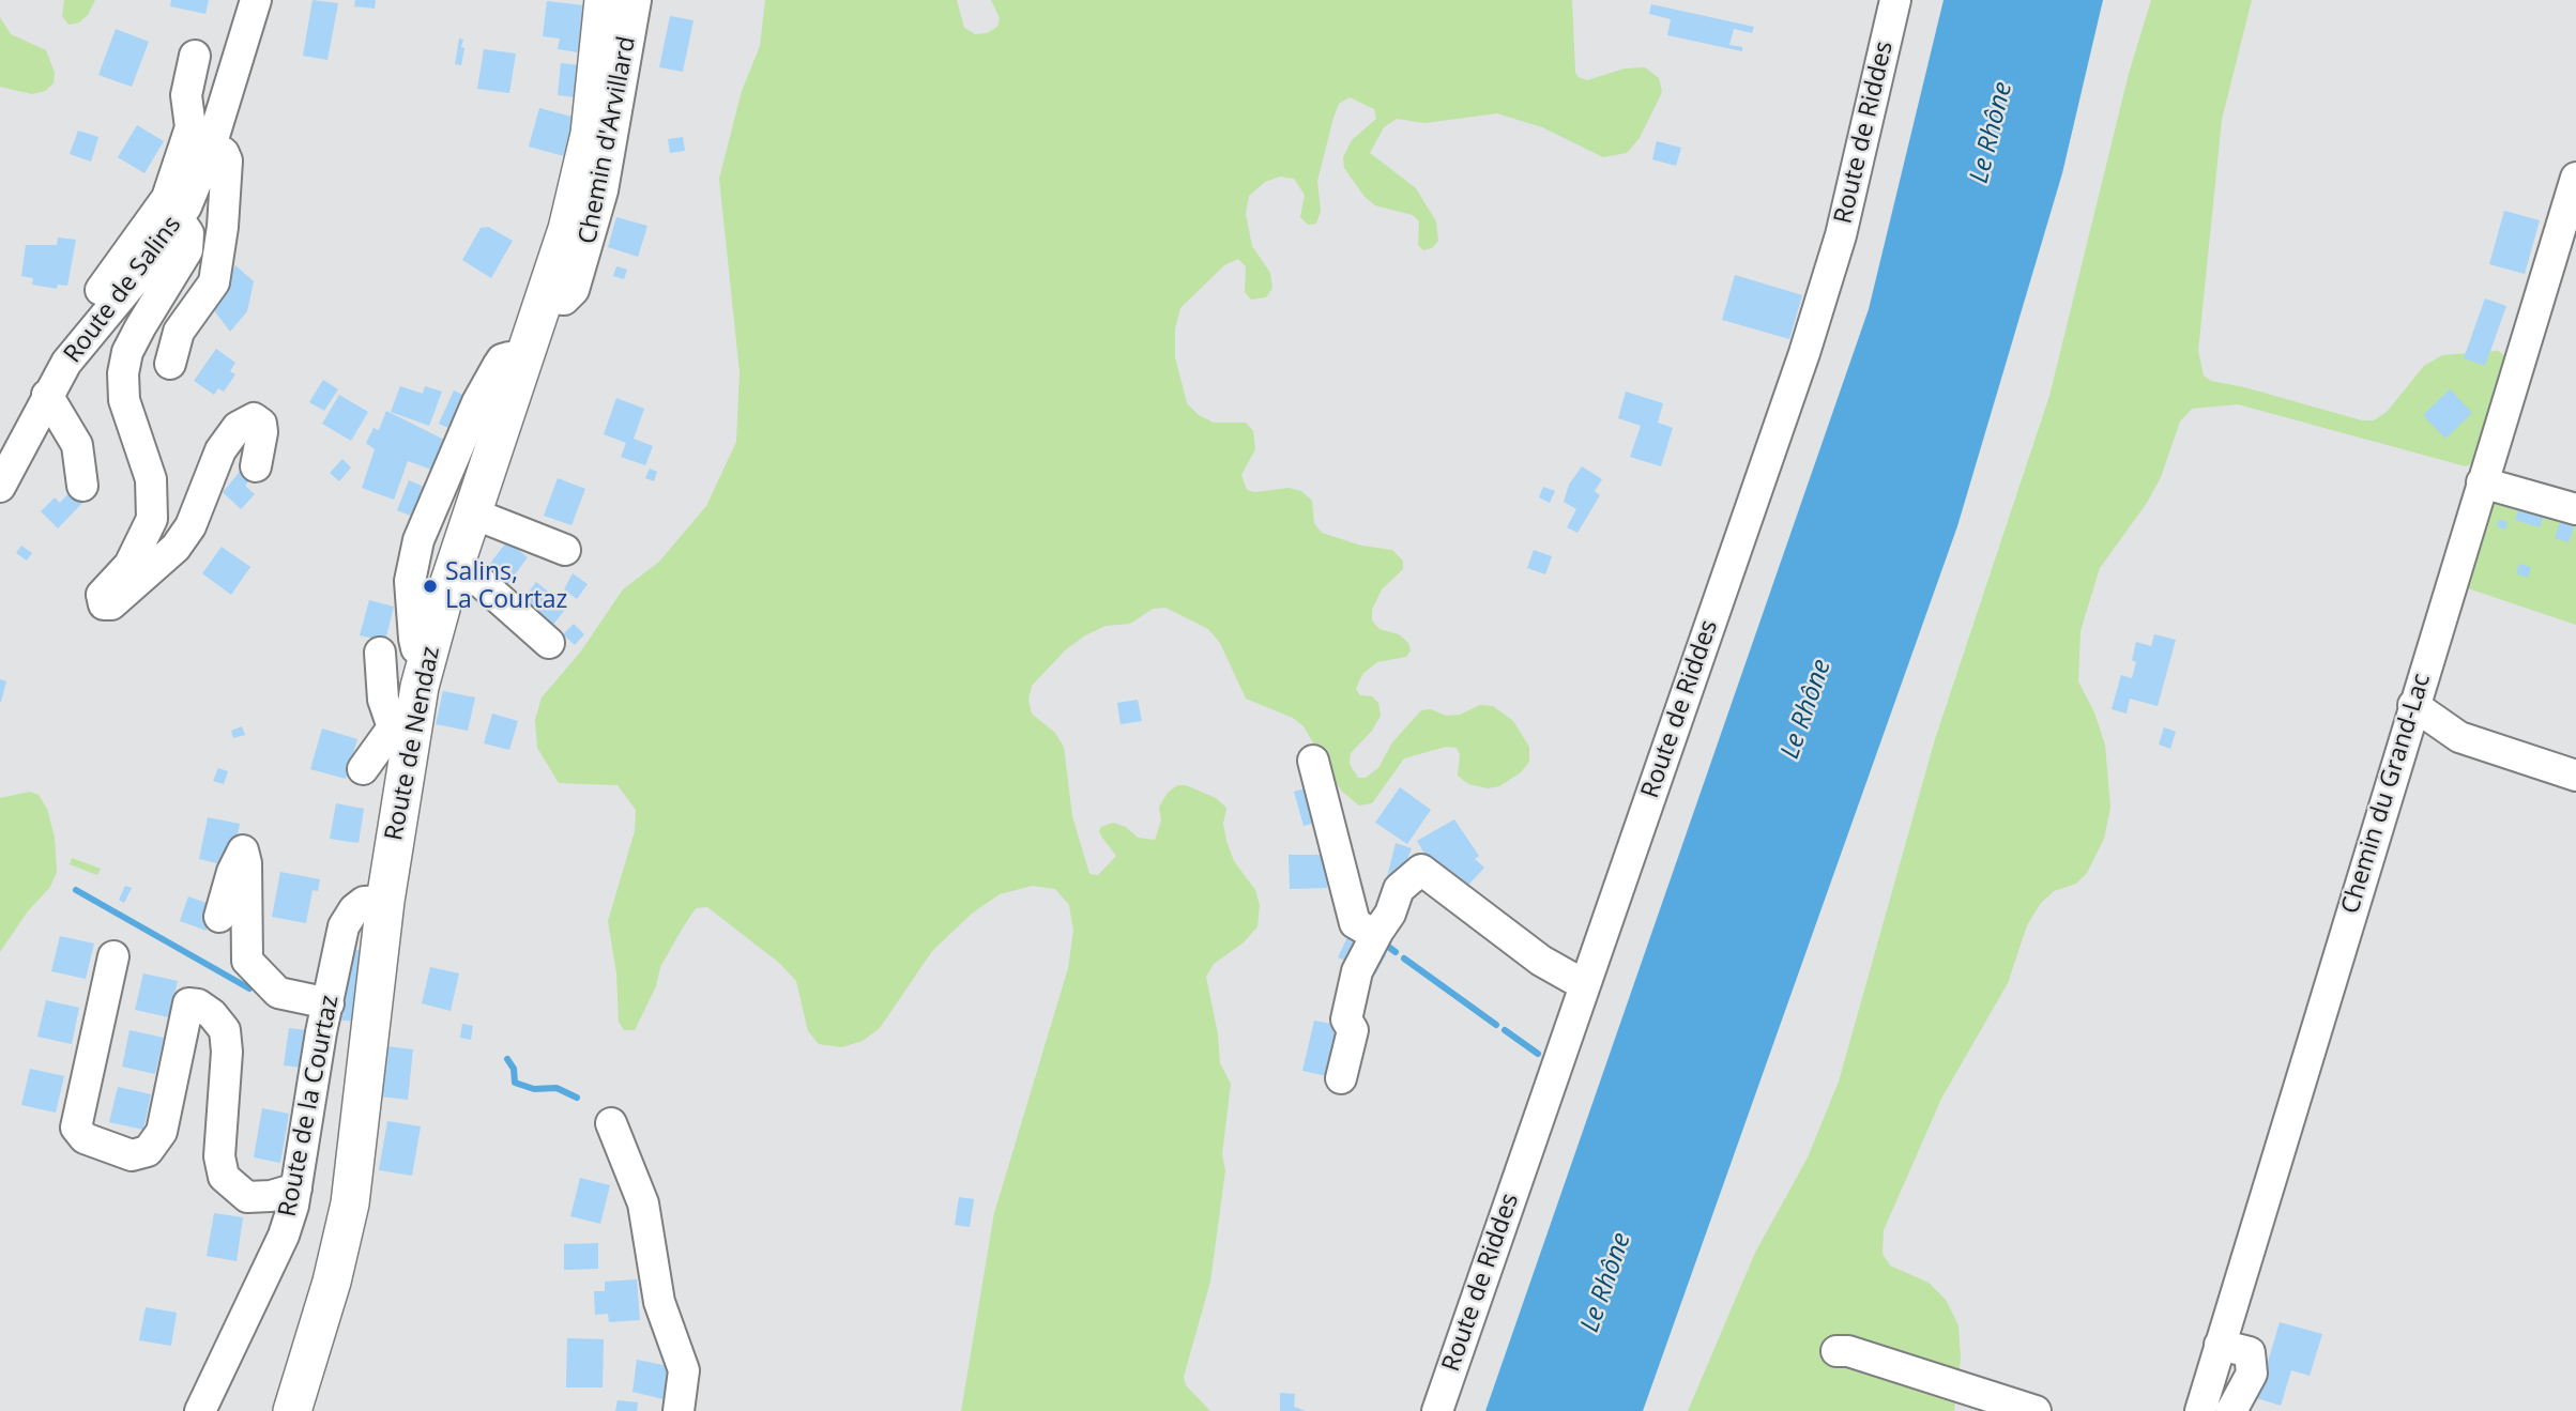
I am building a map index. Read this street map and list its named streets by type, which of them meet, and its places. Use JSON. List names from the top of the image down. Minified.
{"streets":{"main road":["Route de Nendaz"],"street":["Route de Riddes","Chemin d'Arvillard","Route de Salins","Chemin du Grand-Lac","Route de la Courtaz"]},"crossings":[["Chemin d'Arvillard","Route de Nendaz"],["Route de Nendaz","Route de la Courtaz"]],"water":["Le Rhône"],"places":["Salins, La Courtaz"]}
